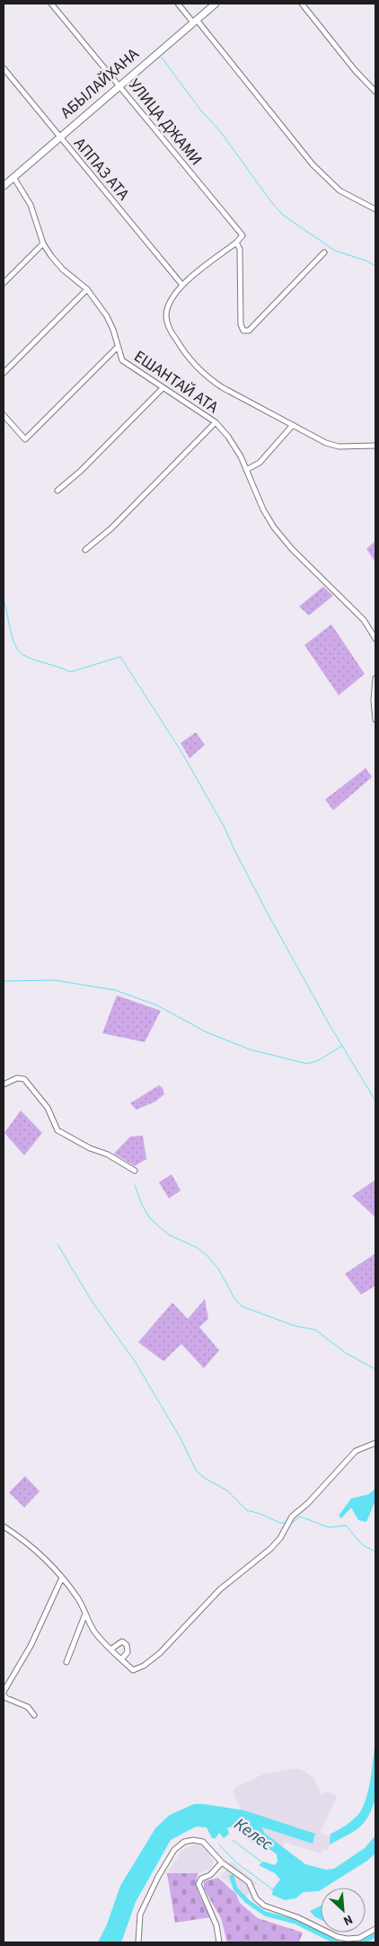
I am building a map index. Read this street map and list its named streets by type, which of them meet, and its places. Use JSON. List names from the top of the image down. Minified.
{"streets":{"main road":["АБЫЛАЙХАНА"],"street":["УЛИЦА ДЖАМИ","АППАЗ АТА","ЕШАНТАЙ АТА"]},"crossings":[["АБЫЛАЙХАНА","УЛИЦА ДЖАМИ"],["АБЫЛАЙХАНА","АППАЗ АТА"],["АБЫЛАЙХАНА","ЕШАНТАЙ АТА"]],"water":["Келес"],"north":"bottom right"}
